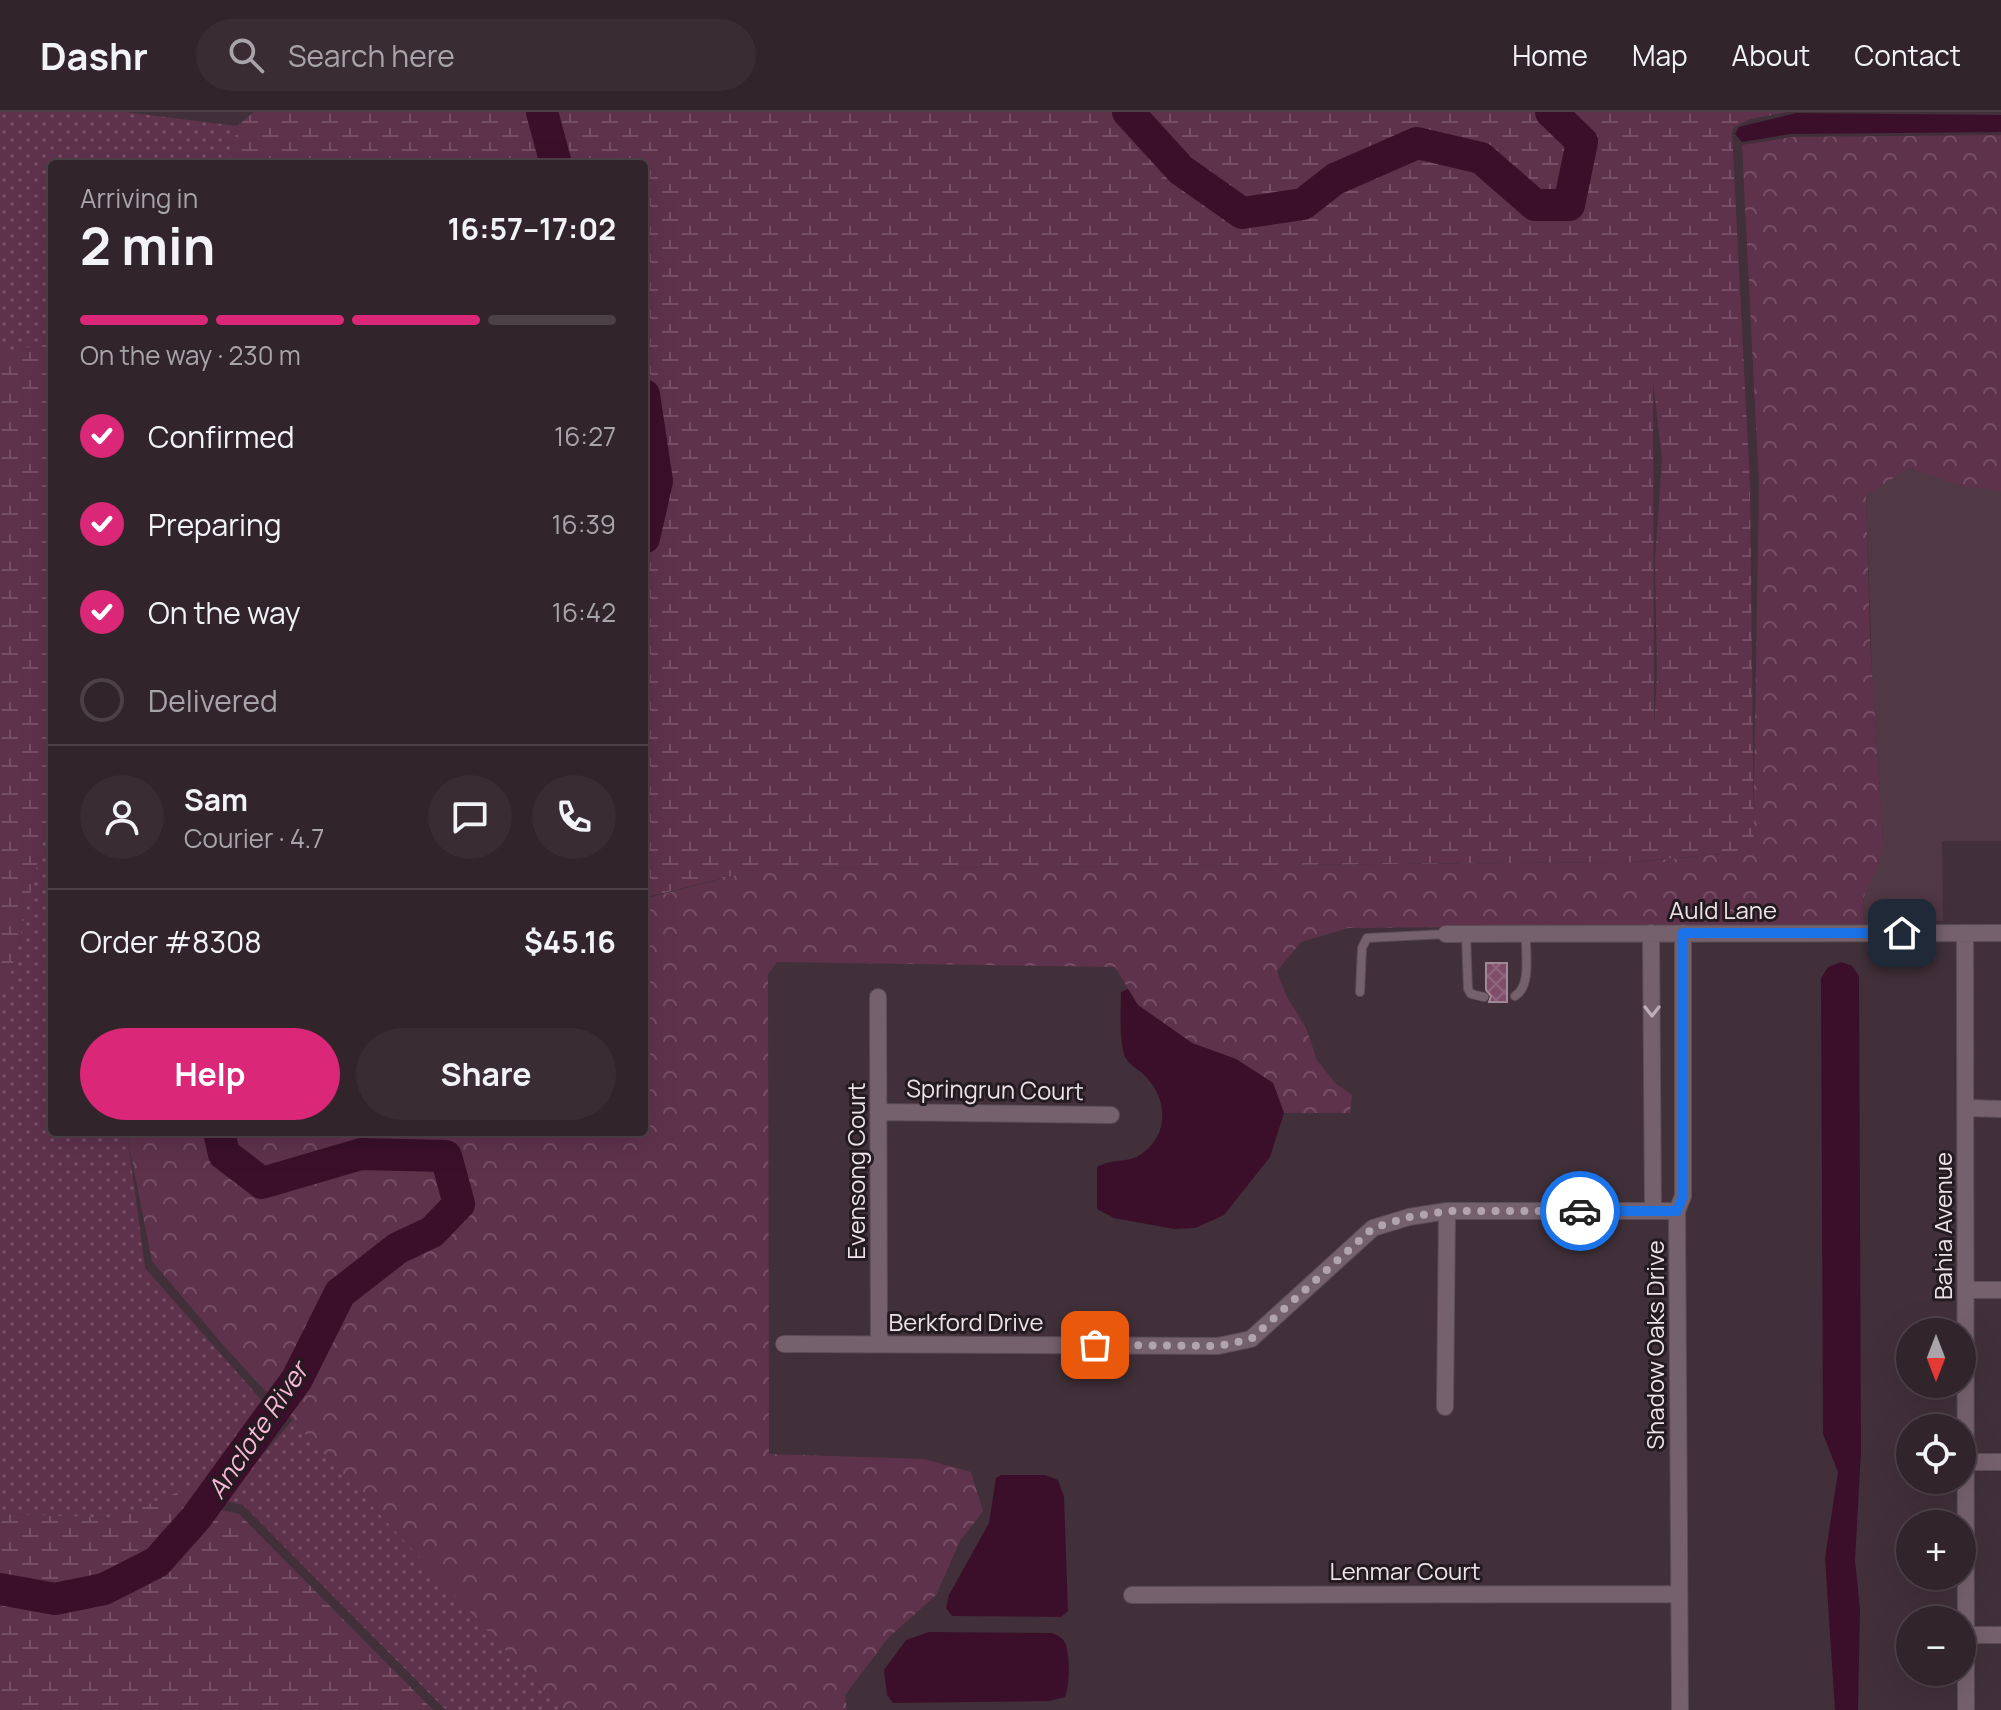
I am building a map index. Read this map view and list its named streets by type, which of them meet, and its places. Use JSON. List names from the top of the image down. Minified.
{"streets":{"street":["Auld Lane","Springrun Court","Evensong Court","Bahia Avenue","Berkford Drive","Shadow Oaks Drive","Lenmar Court"]},"crossings":[["Auld Lane","Bahia Avenue"],["Auld Lane","Shadow Oaks Drive"],["Springrun Court","Evensong Court"],["Evensong Court","Berkford Drive"],["Berkford Drive","Shadow Oaks Drive"],["Shadow Oaks Drive","Lenmar Court"]],"water":["Anclote River"],"north":"bottom","page":{"header":"Dashr","search":"Search here","nav":["Home","Map","About","Contact"],"heading":["2 min","Arriving in","16:57–17:02"],"panel":["Sam","Courier · 4.7","Order #8308","$45.16"],"bar":"On the way · 230 m","list":[["Confirmed","16:27"],["Preparing","16:39"],["On the way","16:42"],"Delivered"],"buttons":["Help","Share"],"map_buttons":["+","−"]}}
